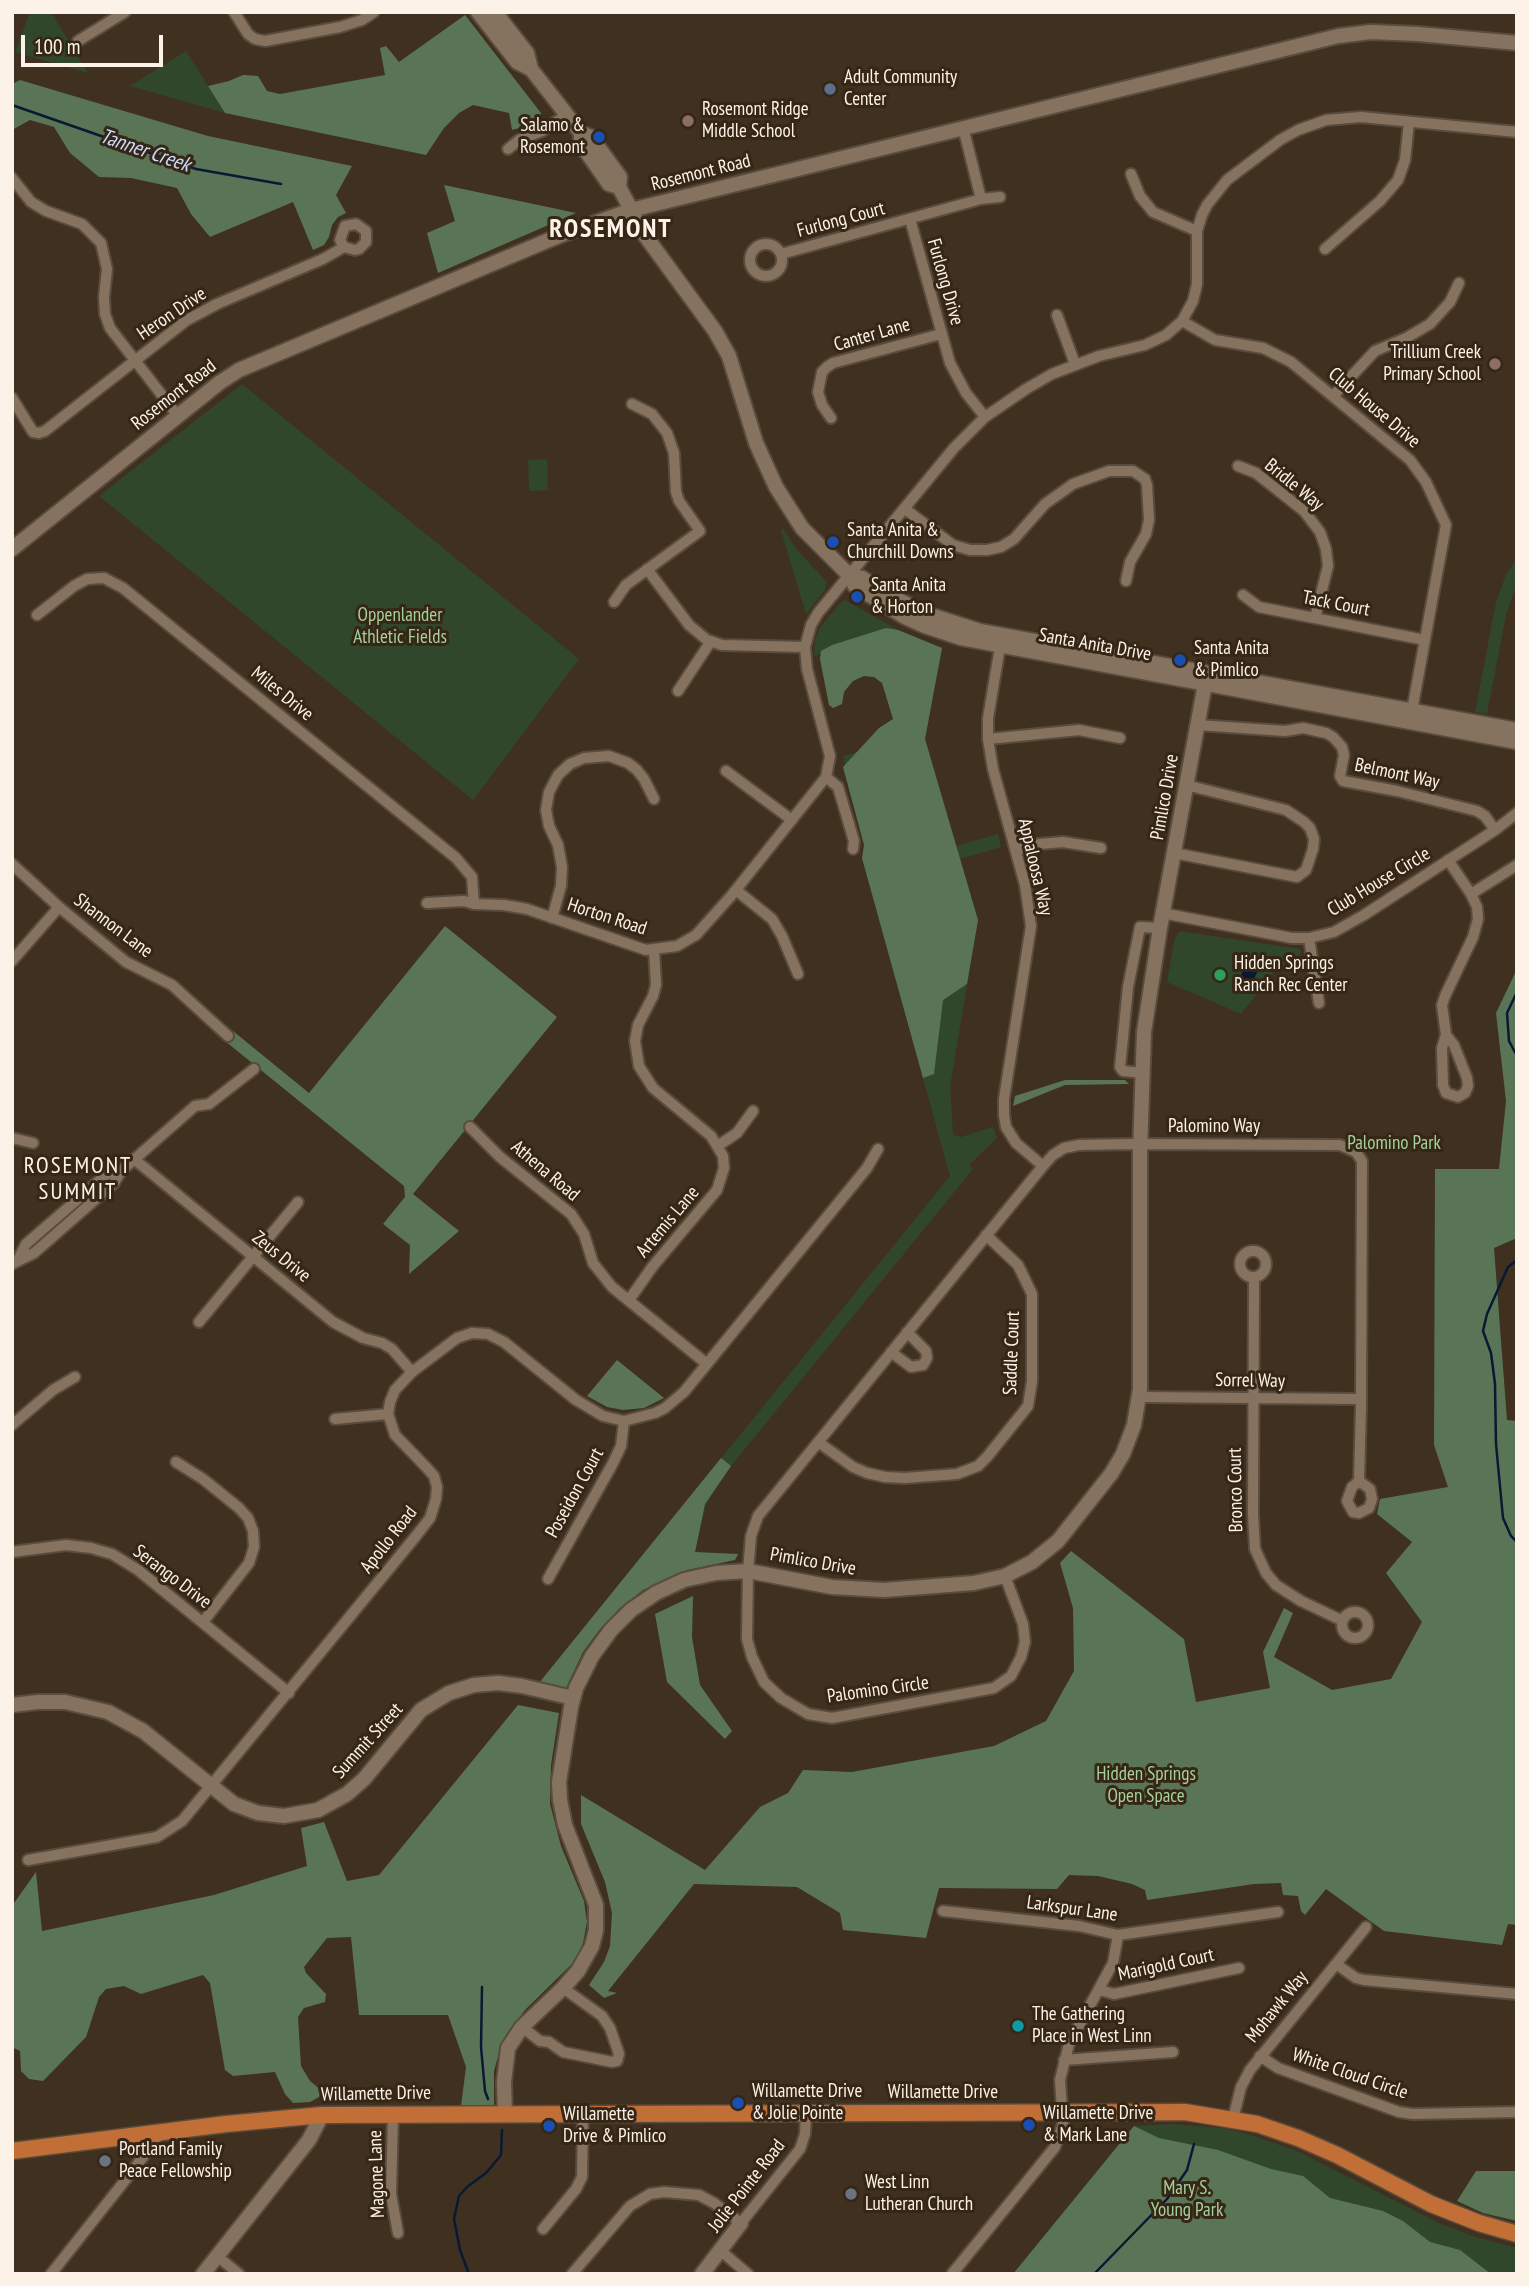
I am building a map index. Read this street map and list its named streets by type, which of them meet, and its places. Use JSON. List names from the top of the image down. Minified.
{"streets":{"main road":["Rosemont Road","Santa Anita Drive","Pimlico Drive","Summit Street","Willamette Drive","Jolie Pointe Road"],"street":["Furlong Court","Furlong Drive","Heron Drive","Canter Lane","Club House Drive","Bridle Way","Tack Court","Miles Drive","Belmont Way","Appaloosa Way","Club House Circle","Horton Road","Shannon Lane","Palomino Way","Athena Road","Artemis Lane","Zeus Drive","Saddle Court","Sorrel Way","Bronco Court","Poseidon Court","Apollo Road","Serango Drive","Palomino Circle","Larkspur Lane","Marigold Court","Mohawk Way","White Cloud Circle","Magone Lane"]},"crossings":[["Rosemont Road","Santa Anita Drive"],["Furlong Court","Furlong Drive"],["Furlong Drive","Canter Lane"],["Club House Drive","Tack Court"],["Club House Drive","Santa Anita Drive"],["Bridle Way","Tack Court"],["Santa Anita Drive","Pimlico Drive"],["Santa Anita Drive","Appaloosa Way"],["Miles Drive","Horton Road"],["Belmont Way","Pimlico Drive"],["Belmont Way","Club House Circle"],["Pimlico Drive","Club House Circle"],["Pimlico Drive","Palomino Way"],["Pimlico Drive","Sorrel Way"],["Pimlico Drive","Palomino Circle"],["Pimlico Drive","Summit Street"],["Pimlico Drive","Willamette Drive"],["Appaloosa Way","Palomino Way"],["Palomino Way","Saddle Court"],["Palomino Way","Sorrel Way"],["Palomino Way","Palomino Circle"],["Athena Road","Artemis Lane"],["Sorrel Way","Bronco Court"],["Apollo Road","Serango Drive"],["Apollo Road","Summit Street"],["Mohawk Way","White Cloud Circle"],["Mohawk Way","Willamette Drive"],["Willamette Drive","Magone Lane"],["Willamette Drive","Jolie Pointe Road"]],"districts":["ROSEMONT","ROSEMONT SUMMIT"],"water":["Tanner Creek"],"parks":["Oppenlander Athletic Fields","Palomino Park","Hidden Springs Open Space","Mary S. Young Park"],"places":["Adult Community Center","Rosemont Ridge Middle School","Salamo & Rosemont","Trillium Creek Primary School","Santa Anita & Churchill Downs","Santa Anita & Horton","Santa Anita & Pimlico","Hidden Springs Ranch Rec Center","The Gathering Place in West Linn","Willamette Drive & Jolie Pointe","Willamette Drive & Mark Lane","Willamette Drive & Pimlico","Portland Family Peace Fellowship","West Linn Lutheran Church"],"scale_bar":"100 m"}
